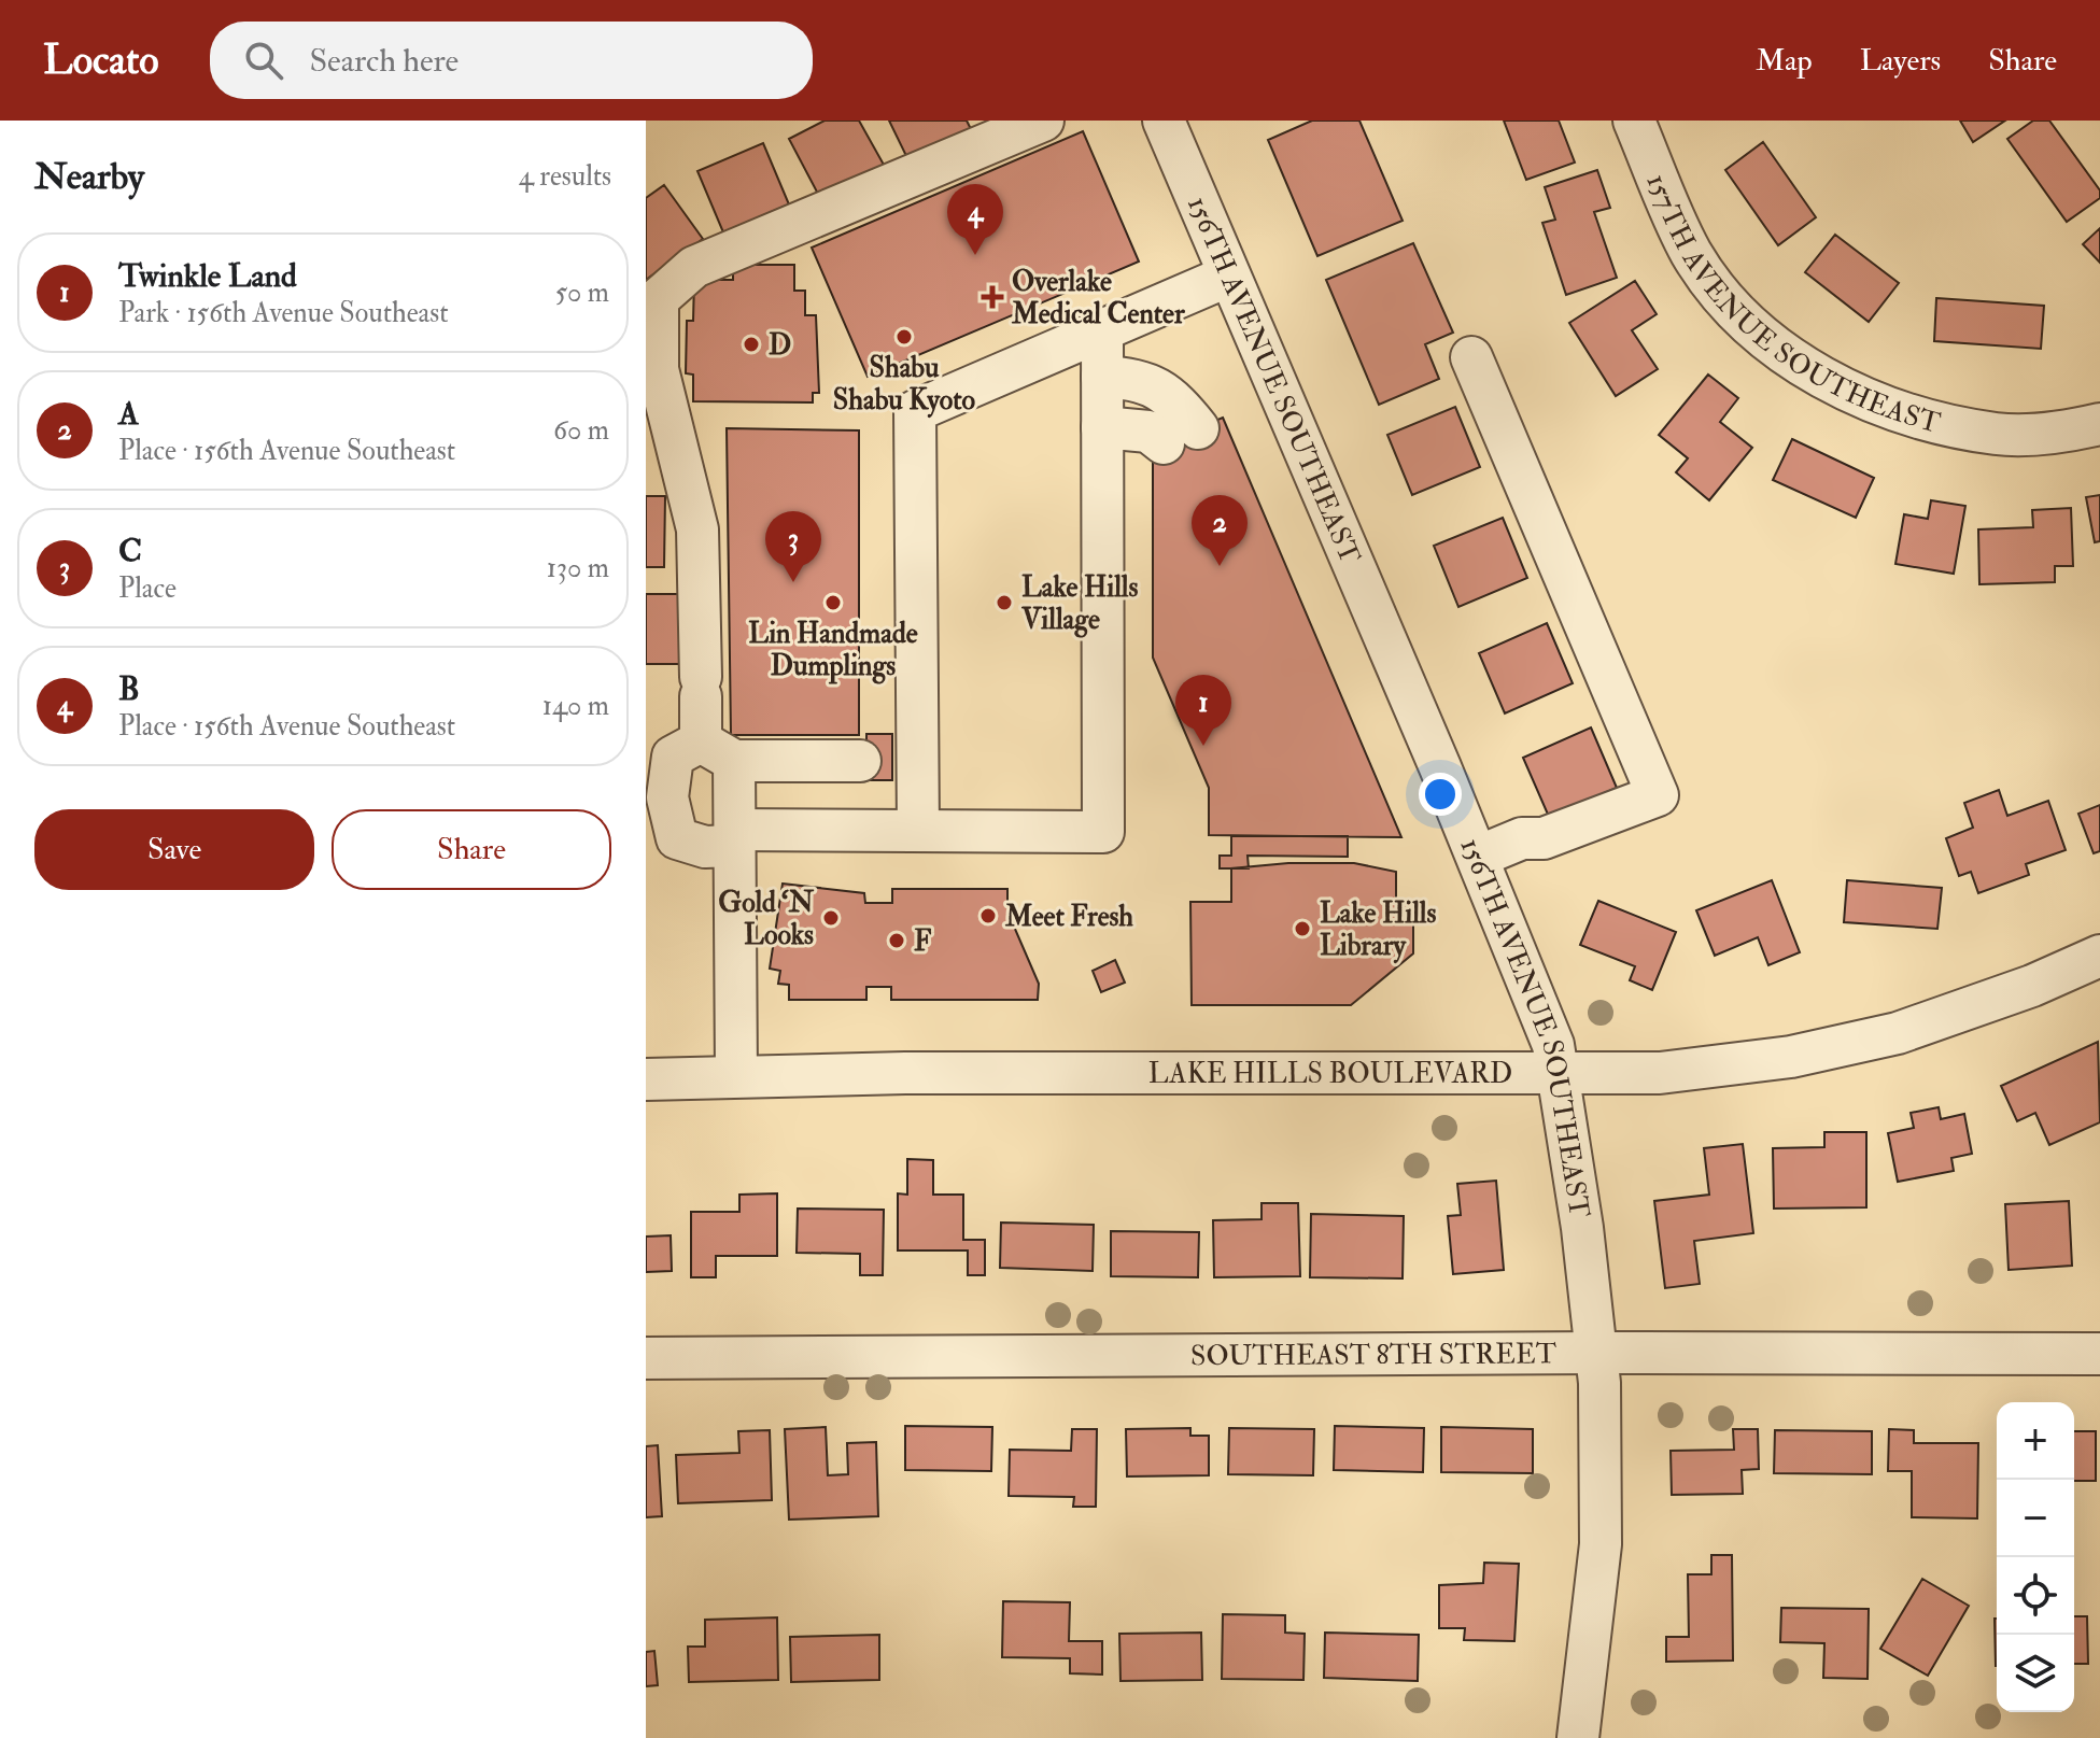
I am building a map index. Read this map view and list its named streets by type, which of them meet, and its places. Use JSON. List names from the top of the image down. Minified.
{"streets":{"street":["157TH AVENUE SOUTHEAST","156TH AVENUE SOUTHEAST","LAKE HILLS BOULEVARD","SOUTHEAST 8TH STREET"]},"crossings":[["156TH AVENUE SOUTHEAST","LAKE HILLS BOULEVARD"],["156TH AVENUE SOUTHEAST","SOUTHEAST 8TH STREET"]],"places":{"health":["Overlake Medical Center"],"other":["Shabu Shabu Kyoto","D","Lin Handmade Dumplings","Lake Hills Village","Meet Fresh","Gold ‘N Looks","Lake Hills Library","F"]},"page":{"header":"Locato","search":"Search here","nav":["Map","Layers","Share"],"heading":["Nearby","4 results"],"pins":["4","2","3","1"],"list":[{"mark":"1","name":"Twinkle Land","note":"Park · 156th Avenue Southeast","value":"50 m"},{"mark":"2","name":"A","note":"Place · 156th Avenue Southeast","value":"60 m"},{"mark":"3","name":"C","note":"Place","value":"130 m"},{"mark":"4","name":"B","note":"Place · 156th Avenue Southeast","value":"140 m"}],"buttons":["Save","Share"],"map_buttons":["+","−"]}}
